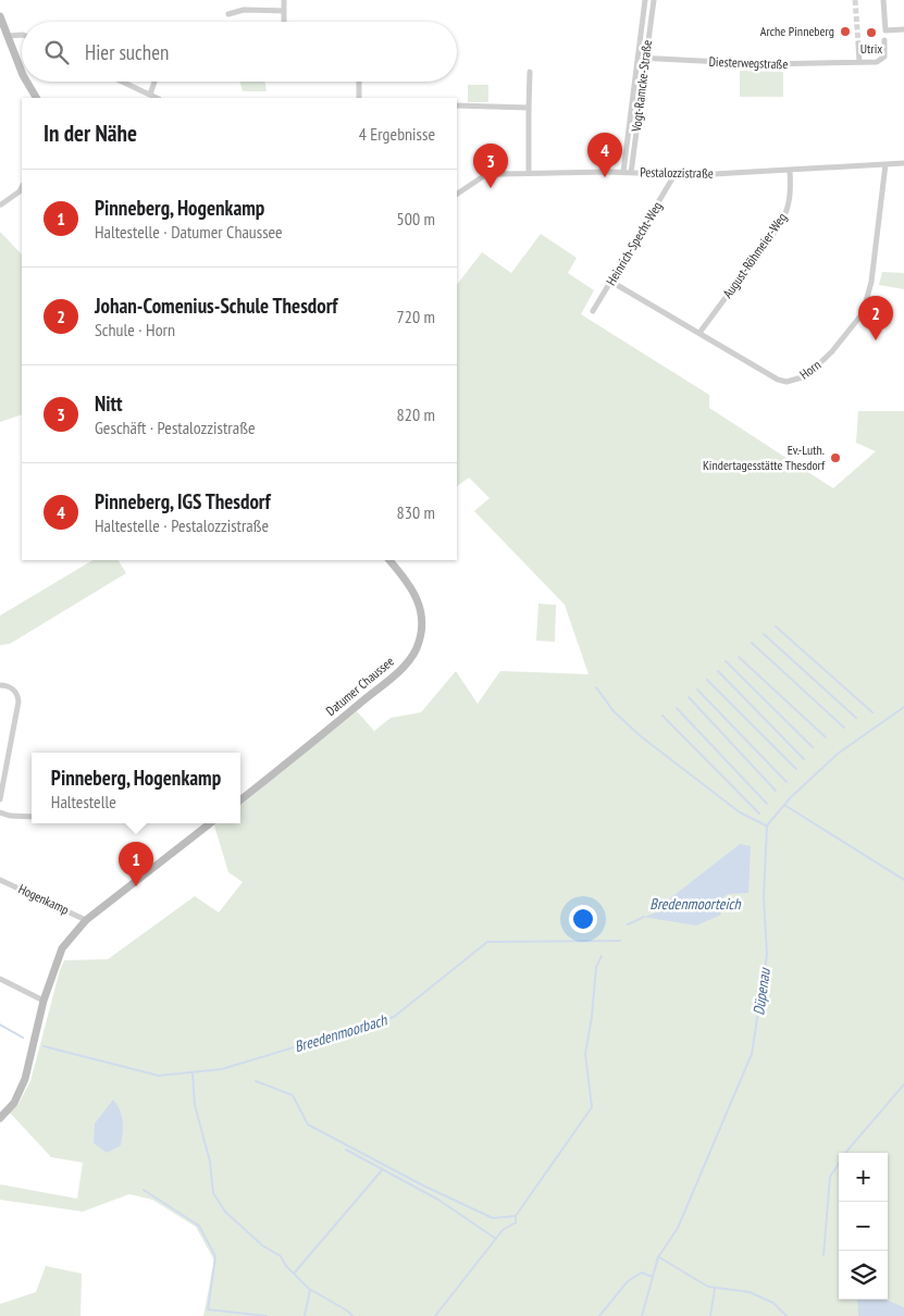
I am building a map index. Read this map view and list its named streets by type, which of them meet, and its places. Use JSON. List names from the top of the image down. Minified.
{"streets":{"street":["Diesterwegstraße","Vogt-Ramcke-Straße","Pestalozzistraße","Heinrich-Specht-Weg","August-Röhmeier-Weg","Horn","Datumer Chaussee","Hogenkamp"]},"crossings":[["Diesterwegstraße","Vogt-Ramcke-Straße"],["Vogt-Ramcke-Straße","Pestalozzistraße"],["Pestalozzistraße","Heinrich-Specht-Weg"],["Pestalozzistraße","August-Röhmeier-Weg"],["Pestalozzistraße","Horn"],["Heinrich-Specht-Weg","Horn"],["August-Röhmeier-Weg","Horn"]],"water":["Bredenmoorteich","Düpenau","Breedenmoorbach"],"places":["Arche Pinneberg","Utrix","Ev.-Luth. Kindertagesstätte Thesdorf"],"page":{"search":"Hier suchen","heading":["In der Nähe","4 Ergebnisse"],"pins":["4","3","2","1"],"list":[{"mark":"1","name":"Pinneberg, Hogenkamp","note":"Haltestelle · Datumer Chaussee","value":"500 m"},{"mark":"2","name":"Johan-Comenius-Schule Thesdorf","note":"Schule · Horn","value":"720 m"},{"mark":"3","name":"Nitt","note":"Geschäft · Pestalozzistraße","value":"820 m"},{"mark":"4","name":"Pinneberg, IGS Thesdorf","note":"Haltestelle · Pestalozzistraße","value":"830 m"}],"popup":["Pinneberg, Hogenkamp","Haltestelle"],"map_buttons":["+","−"]}}
